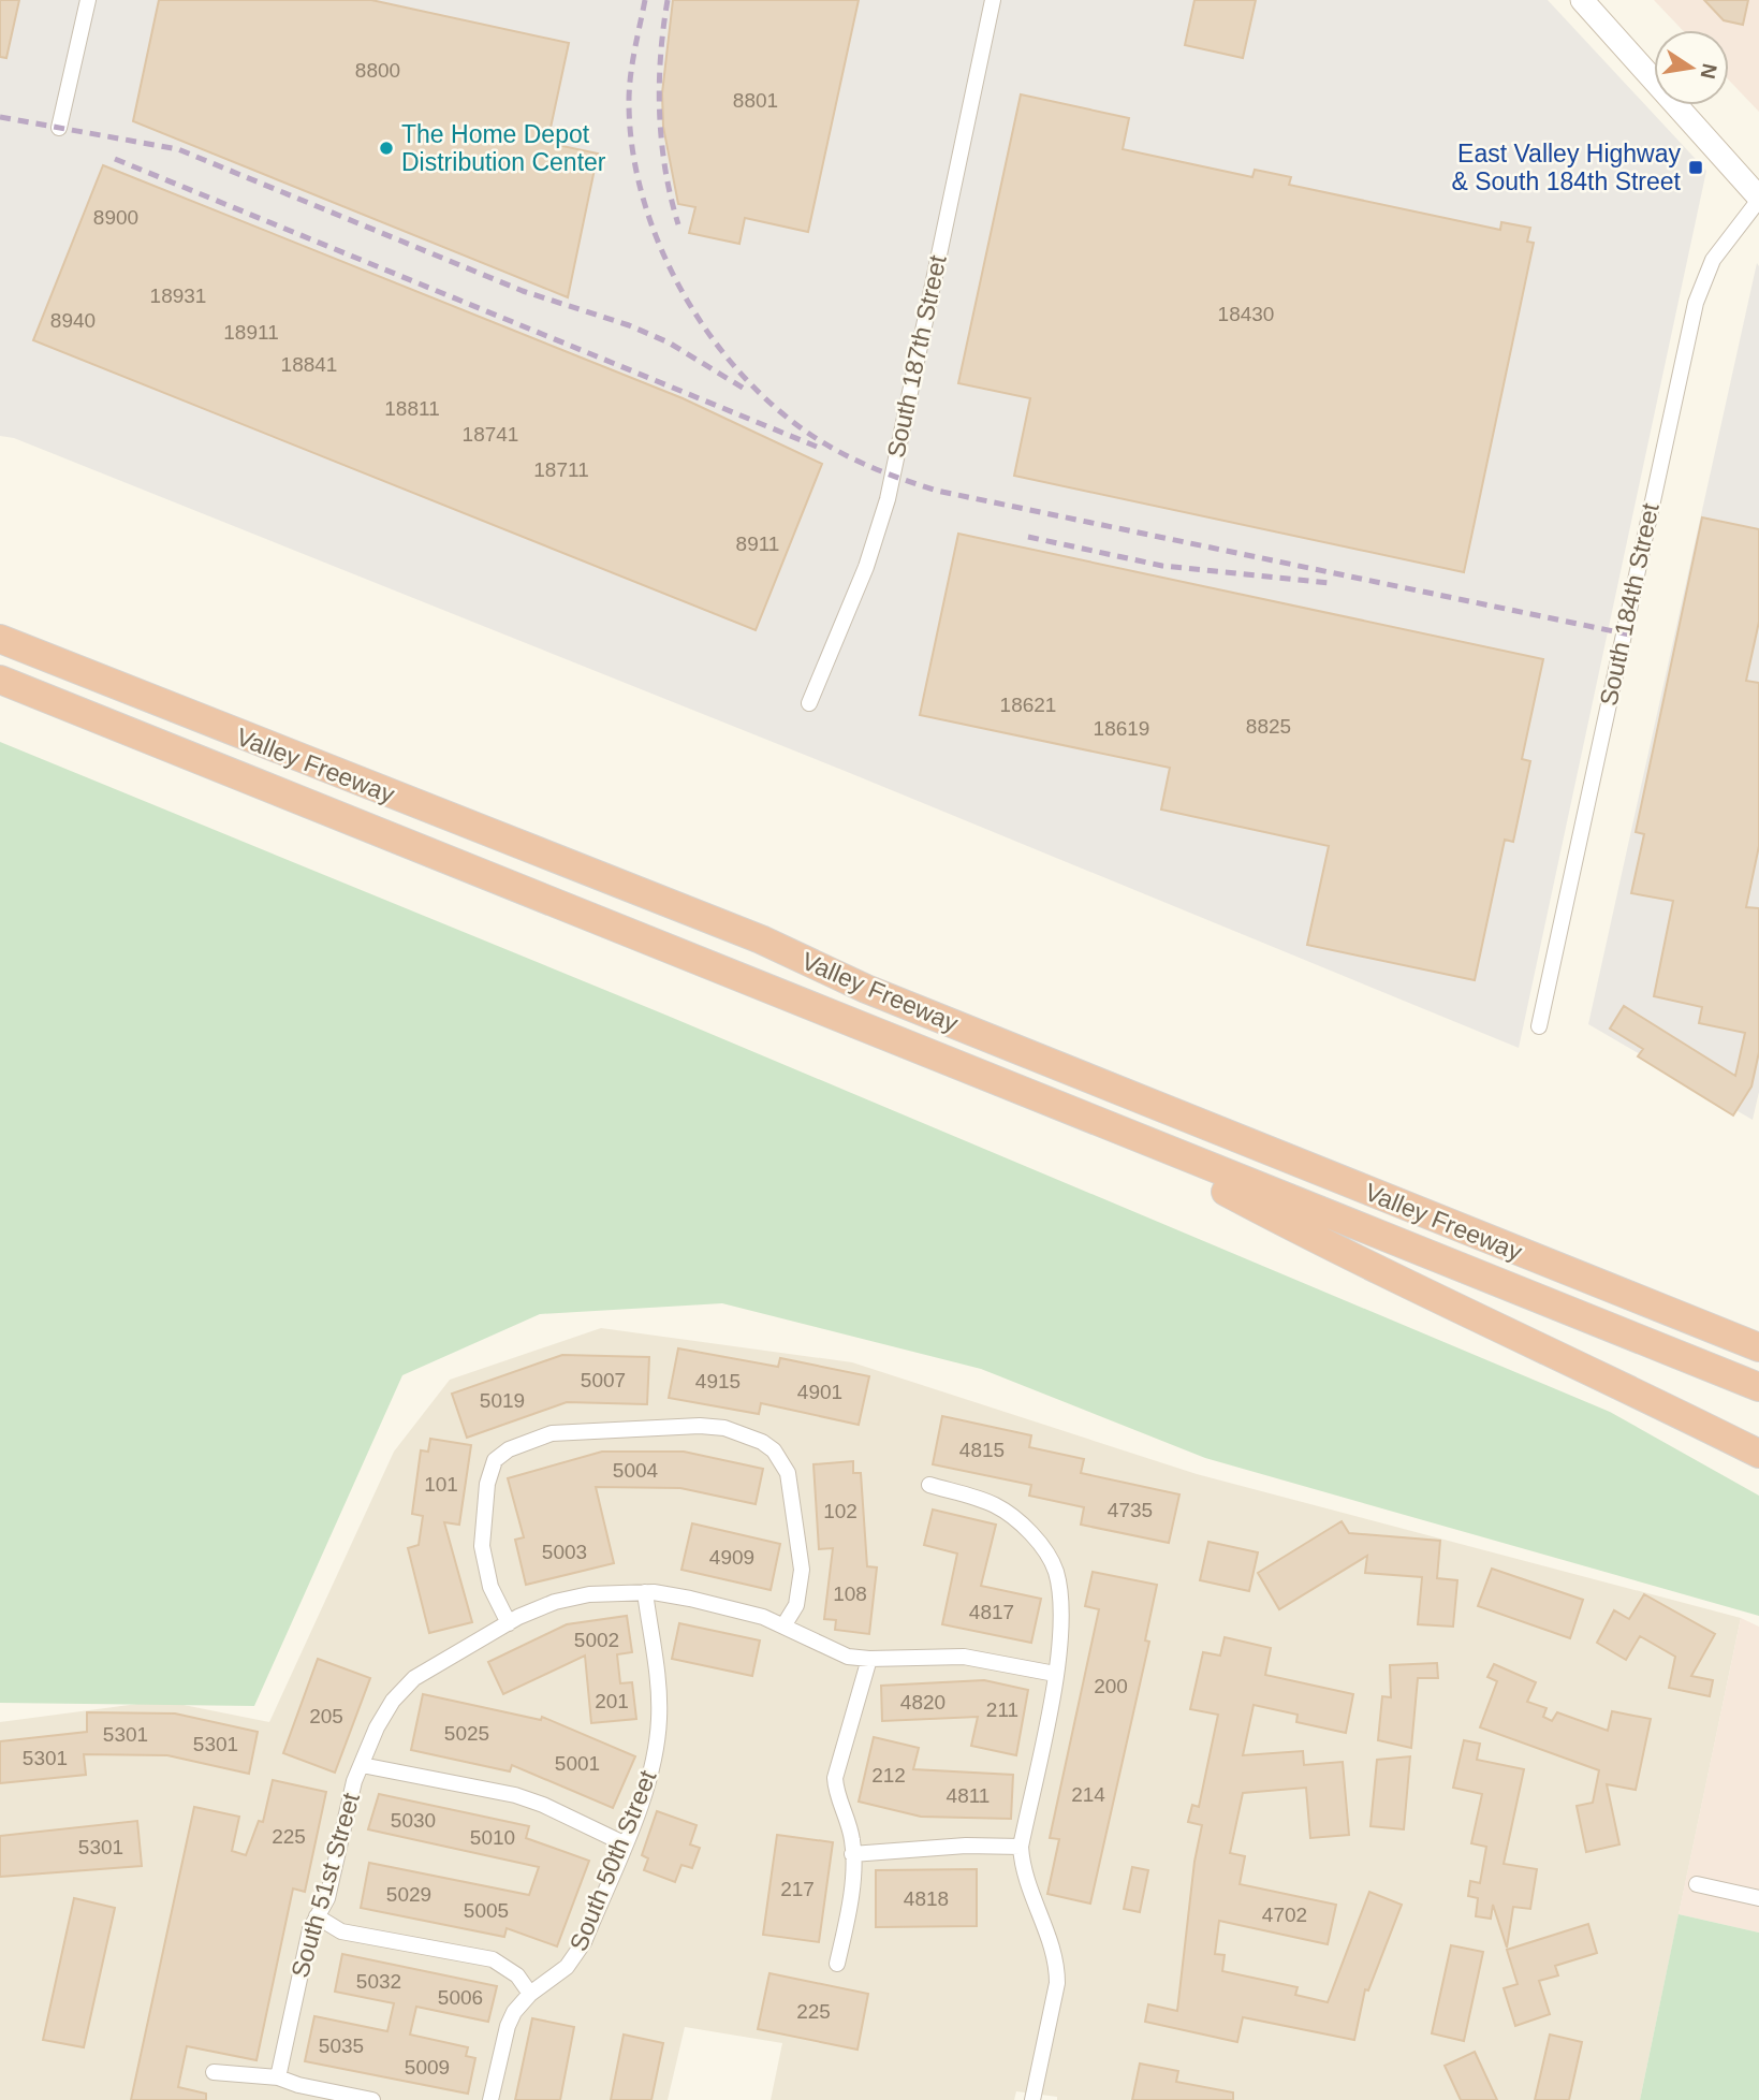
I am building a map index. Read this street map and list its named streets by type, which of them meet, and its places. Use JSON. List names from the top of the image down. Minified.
{"streets":{"highway":["Valley Freeway"],"street":["South 187th Street","South 184th Street","South 50th Street","South 51st Street"]},"places":{"other":["The Home Depot Distribution Center"],"transit":["East Valley Highway & South 184th Street"]},"house_numbers":["8800","8801","8900","18931","18430","8940","18911","18841","18811","18741","18711","8911","18621","8825","18619","5007","4915","4901","5019","4815","5004","101","4735","102","5003","4909","108","4817","5002","200","201","4820","211","205","5025","5301","5301","5301","5001","212","214","4811","5030","225","5010","5301","217","5029","4818","5005","4702","5032","5006","225","5035","5009"],"north":"right"}
